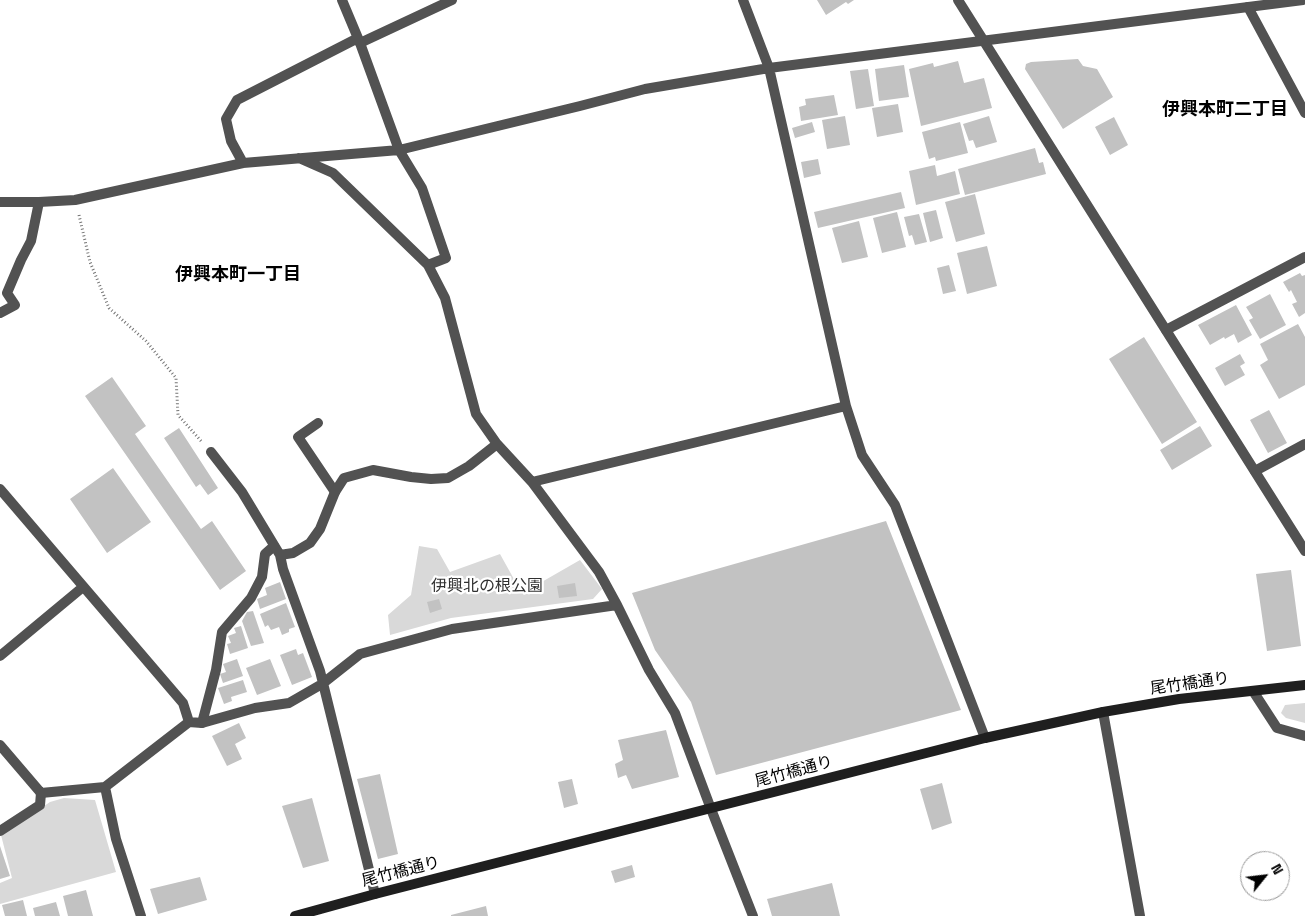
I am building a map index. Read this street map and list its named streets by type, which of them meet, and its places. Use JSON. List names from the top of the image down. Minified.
{"streets":{"main road":["尾竹橋通り"]},"districts":["伊興本町二丁目","伊興本町一丁目"],"parks":["伊興北の根公園"],"north":"top right"}
